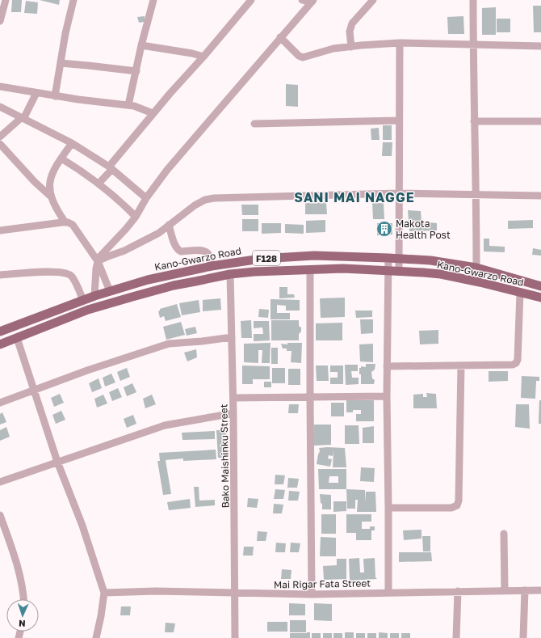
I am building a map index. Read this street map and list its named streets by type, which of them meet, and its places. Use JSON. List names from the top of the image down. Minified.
{"streets":{"main road":["F128","Kano-Gwarzo Road"],"street":["Bako Maishinku Street","Mai Rigar Fata Street"]},"crossings":[["Kano-Gwarzo Road","Bako Maishinku Street"],["Bako Maishinku Street","Mai Rigar Fata Street"]],"districts":["SANI MAI NAGGE"],"places":{"building":["Makota Health Post"]},"north":"bottom"}
